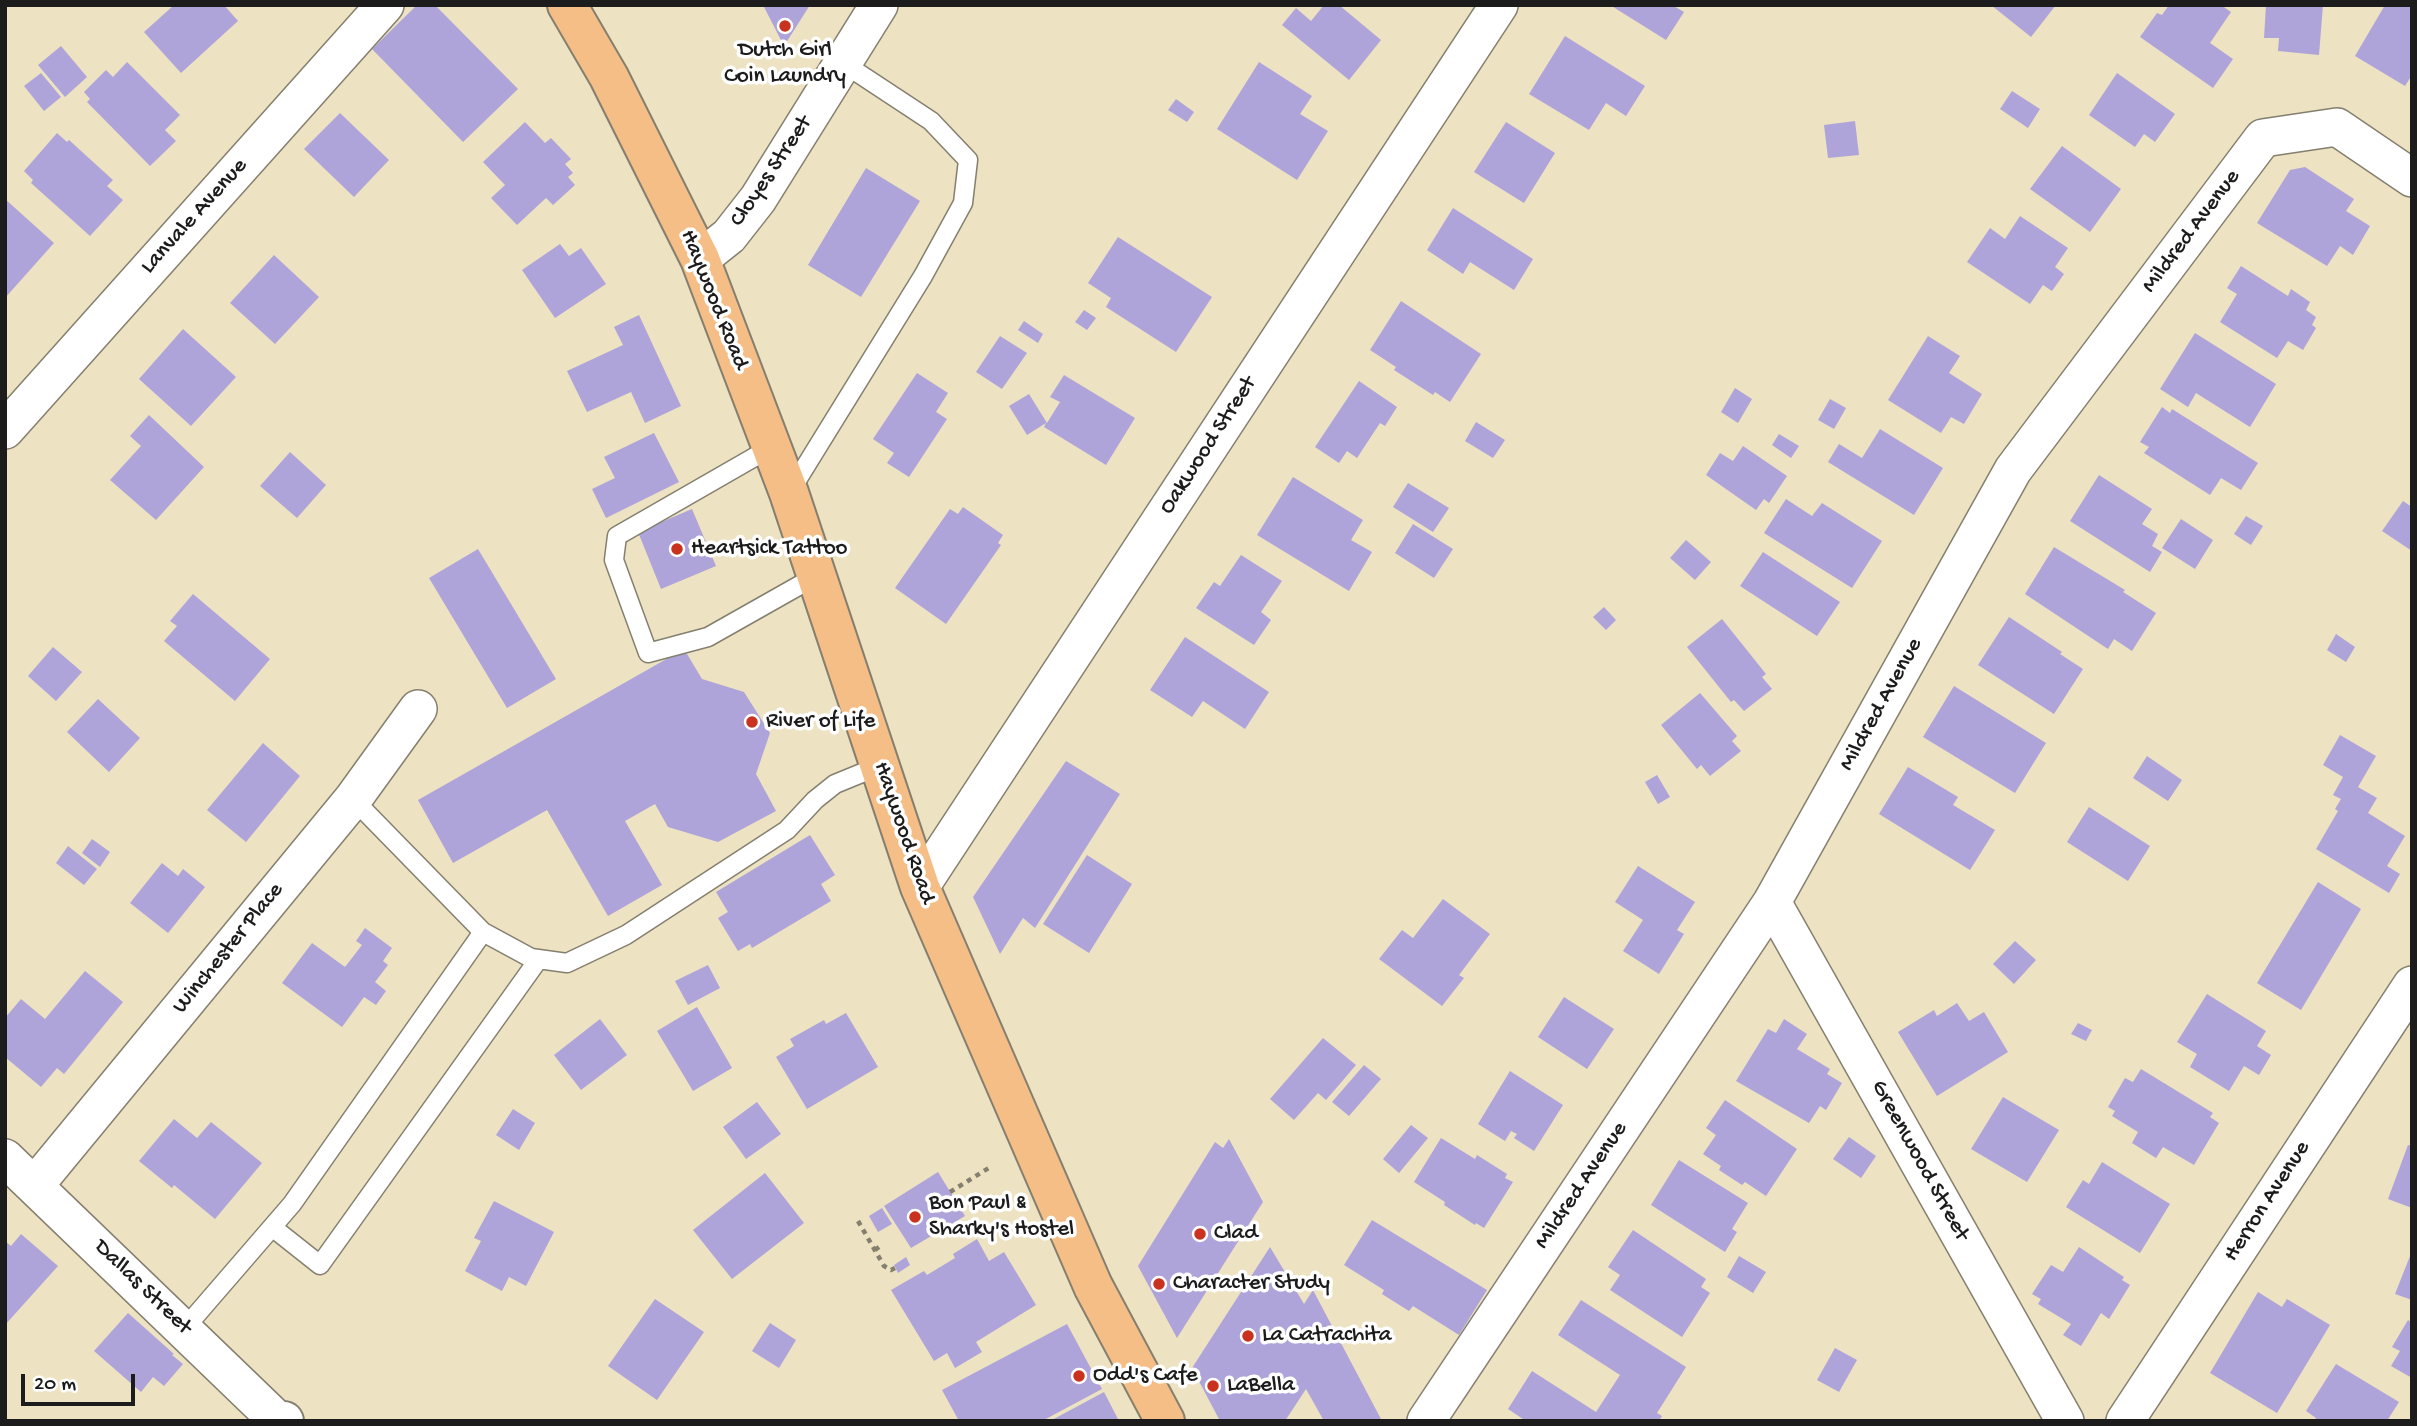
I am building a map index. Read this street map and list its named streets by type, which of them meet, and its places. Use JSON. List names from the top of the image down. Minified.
{"streets":{"main road":["Haywood Road"],"street":["Cloyes Street","Lanvale Avenue","Mildred Avenue","Oakwood Street","Winchester Place","Greenwood Street","Herron Avenue","Dallas Street"]},"crossings":[["Cloyes Street","Haywood Road"],["Mildred Avenue","Greenwood Street"],["Haywood Road","Oakwood Street"],["Winchester Place","Dallas Street"]],"places":["Dutch Girl Coin Laundry","Heartsick Tattoo","River of Life","Bon Paul & Sharky's Hostel","Clad","Character Study","La Catrachita","Odd's Cafe","LaBella"],"scale_bar":"20 m"}
